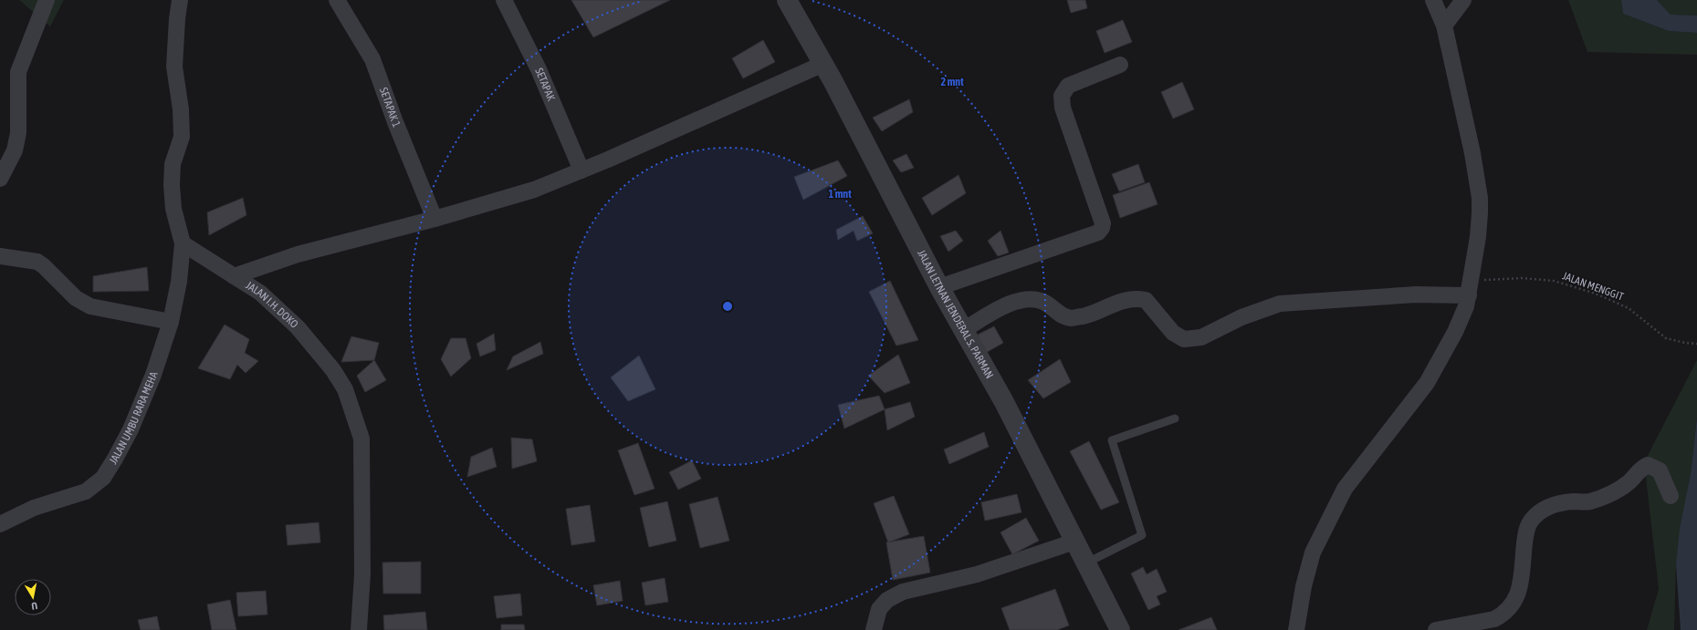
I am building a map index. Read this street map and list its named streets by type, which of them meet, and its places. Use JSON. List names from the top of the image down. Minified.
{"streets":{"street":["SETAPAK","SETAPAK 1","JALAN I.H. DOKO","JALAN LETNAN JENDERAL S. PARMAN","JALAN UMBU RARA MEHA"],"path":["JALAN MENGGIT"]},"crossings":[["JALAN I.H. DOKO","JALAN UMBU RARA MEHA"]],"north":"bottom","rings":["2 mnt","1 mnt"]}
